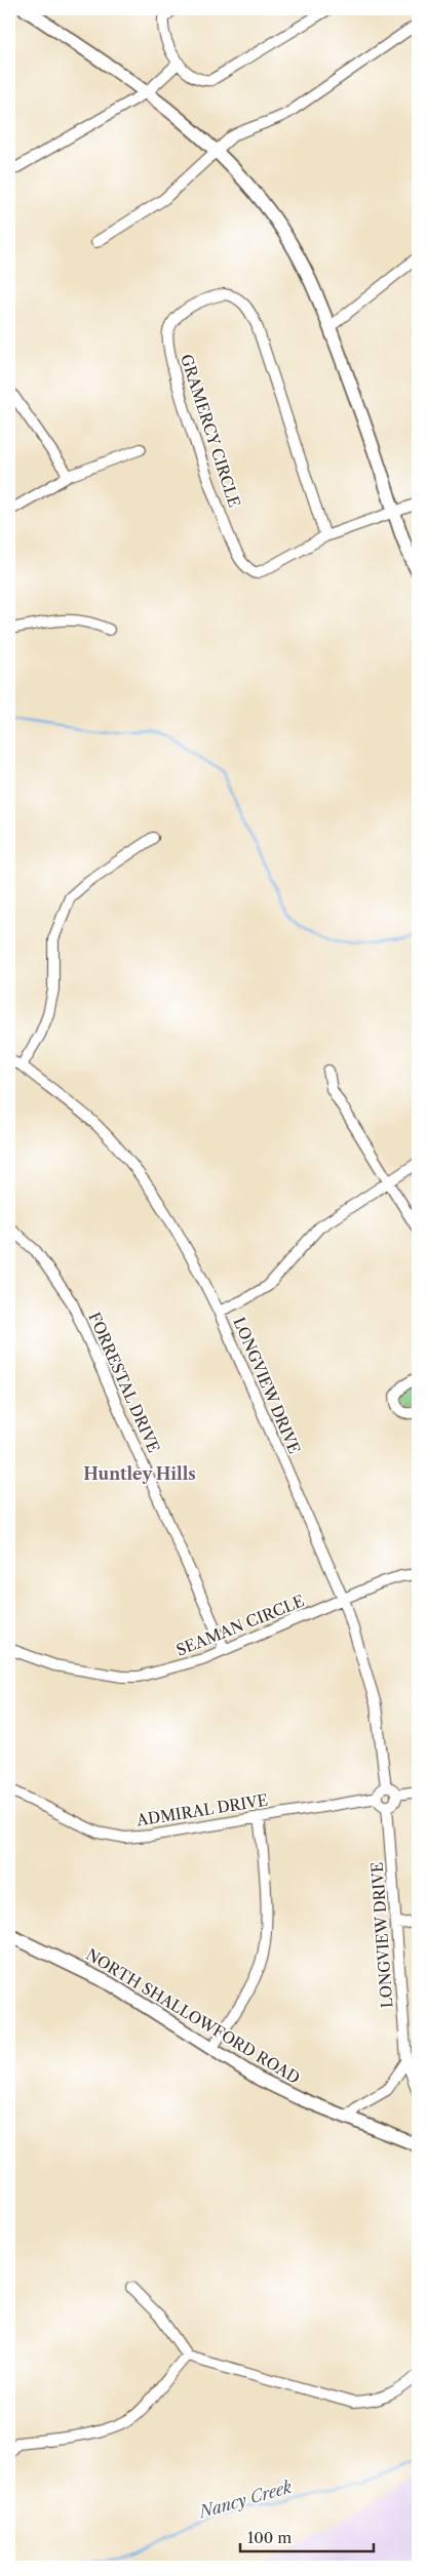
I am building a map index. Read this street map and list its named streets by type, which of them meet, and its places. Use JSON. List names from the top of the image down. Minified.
{"streets":{"street":["GRAMERCY CIRCLE","FORRESTAL DRIVE","LONGVIEW DRIVE","SEAMAN CIRCLE","ADMIRAL DRIVE","NORTH SHALLOWFORD ROAD"]},"crossings":[["FORRESTAL DRIVE","SEAMAN CIRCLE"],["LONGVIEW DRIVE","SEAMAN CIRCLE"],["LONGVIEW DRIVE","ADMIRAL DRIVE"]],"districts":["Huntley Hills"],"water":["Nancy Creek"],"scale_bar":"100 m"}
